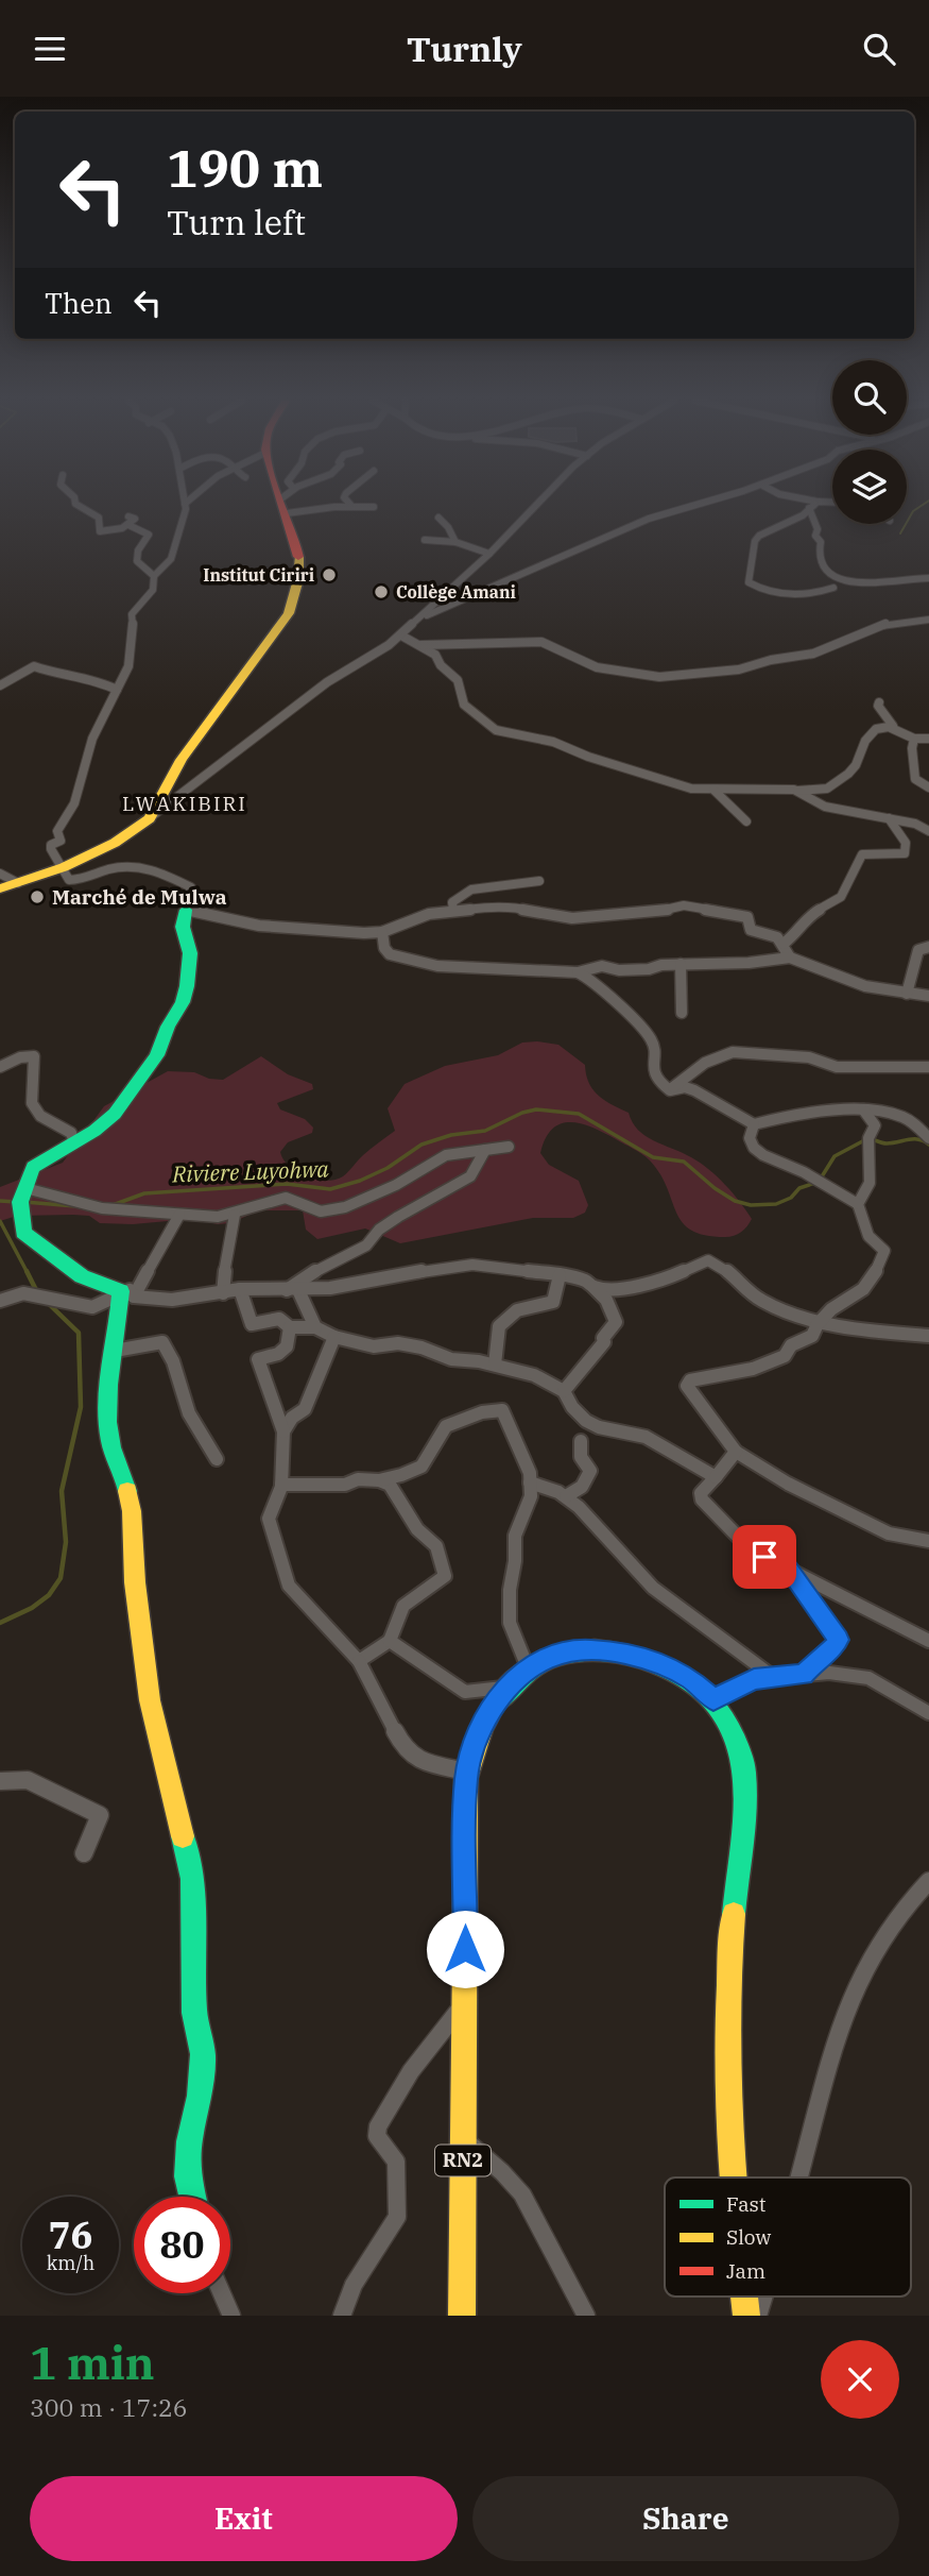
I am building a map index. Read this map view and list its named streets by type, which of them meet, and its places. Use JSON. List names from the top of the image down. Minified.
{"streets":{"main road":["RN2"]},"districts":["LWAKIBIRI"],"water":["Riviere Luyohwa"],"places":["Institut Ciriri","Collège Amani","Marché de Mulwa"],"legend":["Fast","Slow","Jam"],"page":{"header":"Turnly","turn":["190 m","Turn left"],"then":"Then","speed":"76 km/h","limit":"80","heading":["1 min","300 m · 17:26"],"buttons":["Exit","Share"]}}
